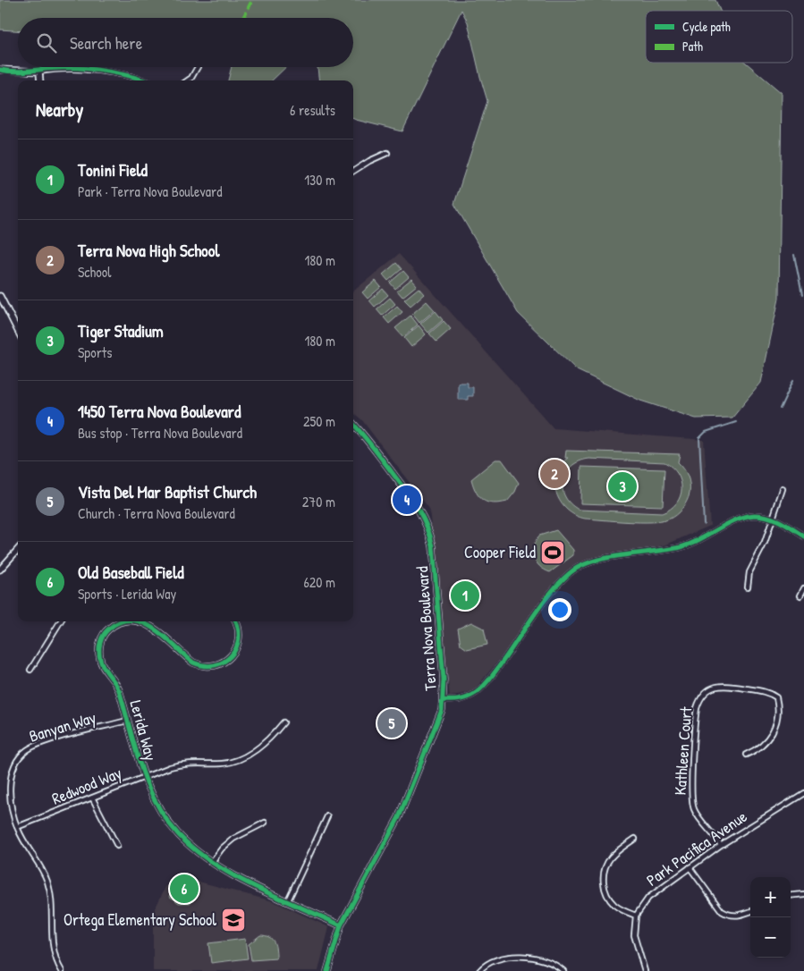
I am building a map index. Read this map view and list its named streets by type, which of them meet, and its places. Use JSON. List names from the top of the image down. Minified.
{"streets":{"street":["Terra Nova Boulevard","Banyan Way","Lerida Way","Kathleen Court","Redwood Way","Park Pacifica Avenue"]},"crossings":[["Terra Nova Boulevard","Lerida Way"],["Banyan Way","Lerida Way"],["Banyan Way","Redwood Way"],["Lerida Way","Redwood Way"],["Kathleen Court","Park Pacifica Avenue"]],"places":{"sports":["Cooper Field"],"school or university":["Ortega Elementary School"]},"legend":["Cycle path","Path"],"page":{"search":"Search here","heading":["Nearby","6 results"],"list":[{"mark":"1","name":"Tonini Field","note":"Park · Terra Nova Boulevard","value":"130 m"},{"mark":"2","name":"Terra Nova High School","note":"School","value":"180 m"},{"mark":"3","name":"Tiger Stadium","note":"Sports","value":"180 m"},{"mark":"4","name":"1450 Terra Nova Boulevard","note":"Bus stop · Terra Nova Boulevard","value":"250 m"},{"mark":"5","name":"Vista Del Mar Baptist Church","note":"Church · Terra Nova Boulevard","value":"270 m"},{"mark":"6","name":"Old Baseball Field","note":"Sports · Lerida Way","value":"620 m"}],"pins":["2","3","4","1","5","6"],"map_buttons":["+","−"]}}
